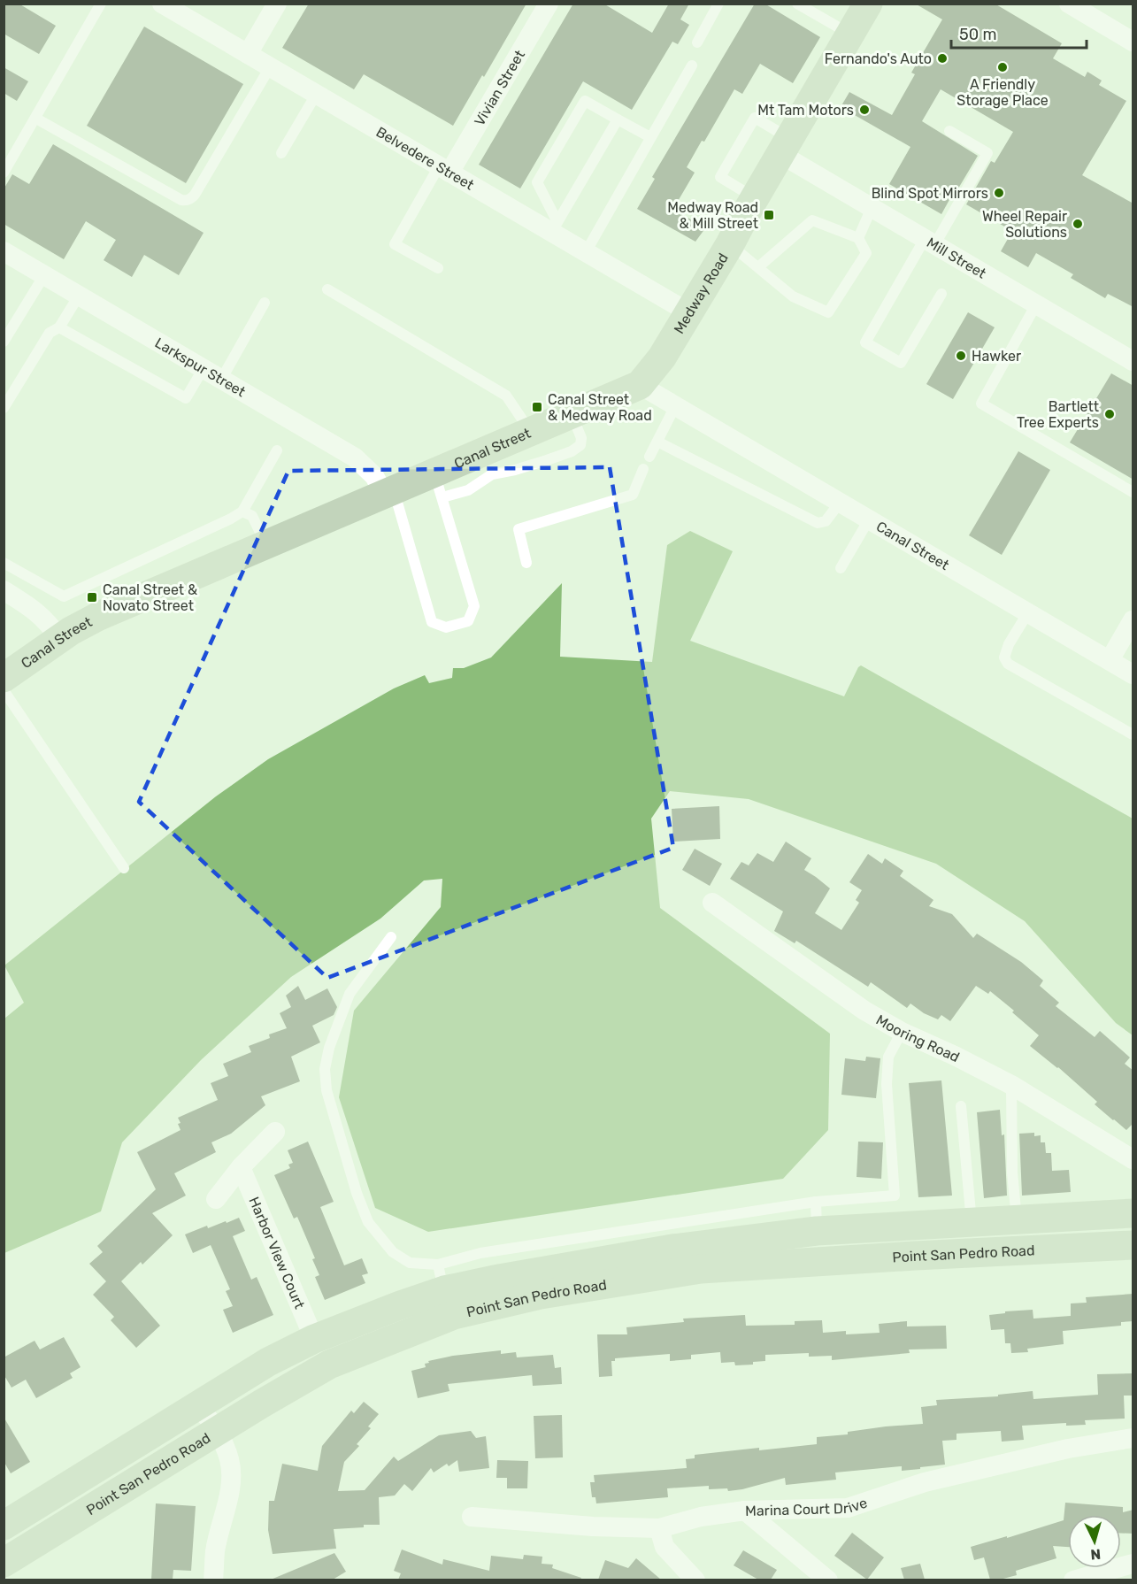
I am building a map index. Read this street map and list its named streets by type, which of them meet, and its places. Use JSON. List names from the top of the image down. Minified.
{"streets":{"main road":["Medway Road","Canal Street","Point San Pedro Road"],"street":["Vivian Street","Belvedere Street","Mill Street","Larkspur Street","Mooring Road","Harbor View Court","Marina Court Drive"]},"crossings":[["Vivian Street","Belvedere Street"],["Belvedere Street","Medway Road"],["Mill Street","Medway Road"],["Medway Road","Canal Street"],["Larkspur Street","Canal Street"],["Harbor View Court","Point San Pedro Road"]],"places":{"other":["Fernando's Auto","A Friendly Storage Place","Mt Tam Motors","Blind Spot Mirrors","Wheel Repair Solutions","Hawker","Bartlett Tree Experts"],"transit":["Medway Road & Mill Street","Canal Street & Medway Road","Canal Street & Novato Street"]},"scale_bar":"50 m","north":"bottom"}
